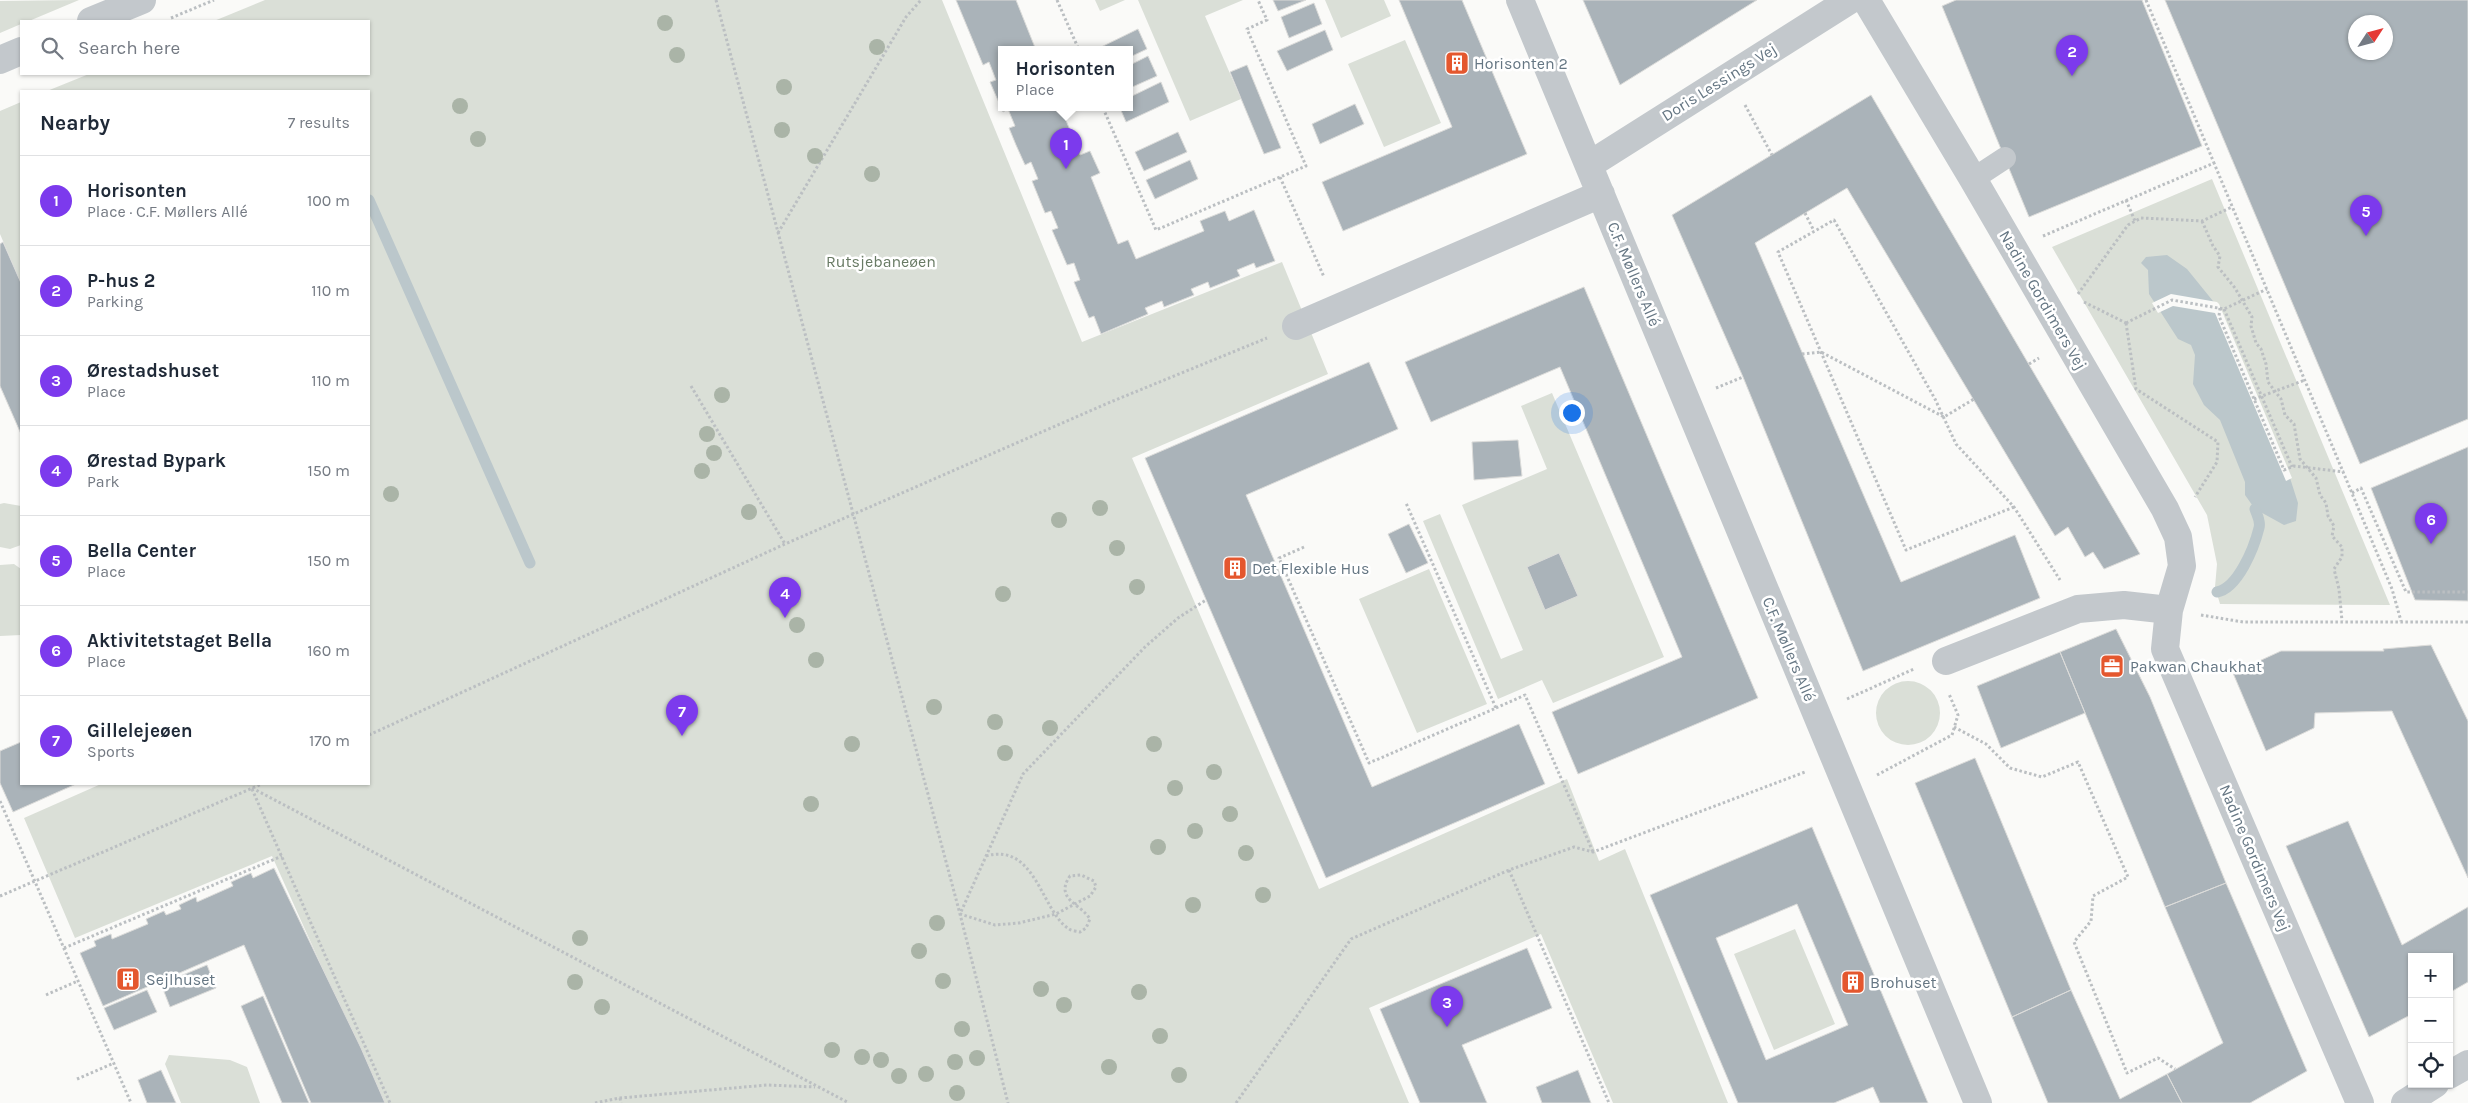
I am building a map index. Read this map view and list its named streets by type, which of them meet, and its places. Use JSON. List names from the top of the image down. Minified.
{"streets":{"street":["Doris Lessings Vej","C.F. Møllers Allé","Nadine Gordimers Vej"]},"crossings":[["Doris Lessings Vej","C.F. Møllers Allé"]],"parks":["Rutsjebaneøen"],"places":{"building":["Horisonten 2","Det Flexible Hus","Sejlhuset","Brohuset"],"office":["Pakwan Chaukhat"]},"north":"top right","page":{"search":"Search here","pins":["2","1","5","6","4","7","3"],"popup":["Horisonten","Place"],"heading":["Nearby","7 results"],"list":[{"mark":"1","name":"Horisonten","note":"Place · C.F. Møllers Allé","value":"100 m"},{"mark":"2","name":"P-hus 2","note":"Parking","value":"110 m"},{"mark":"3","name":"Ørestadshuset","note":"Place","value":"110 m"},{"mark":"4","name":"Ørestad Bypark","note":"Park","value":"150 m"},{"mark":"5","name":"Bella Center","note":"Place","value":"150 m"},{"mark":"6","name":"Aktivitetstaget Bella","note":"Place","value":"160 m"},{"mark":"7","name":"Gillelejeøen","note":"Sports","value":"170 m"}],"map_buttons":["+","−"]}}
